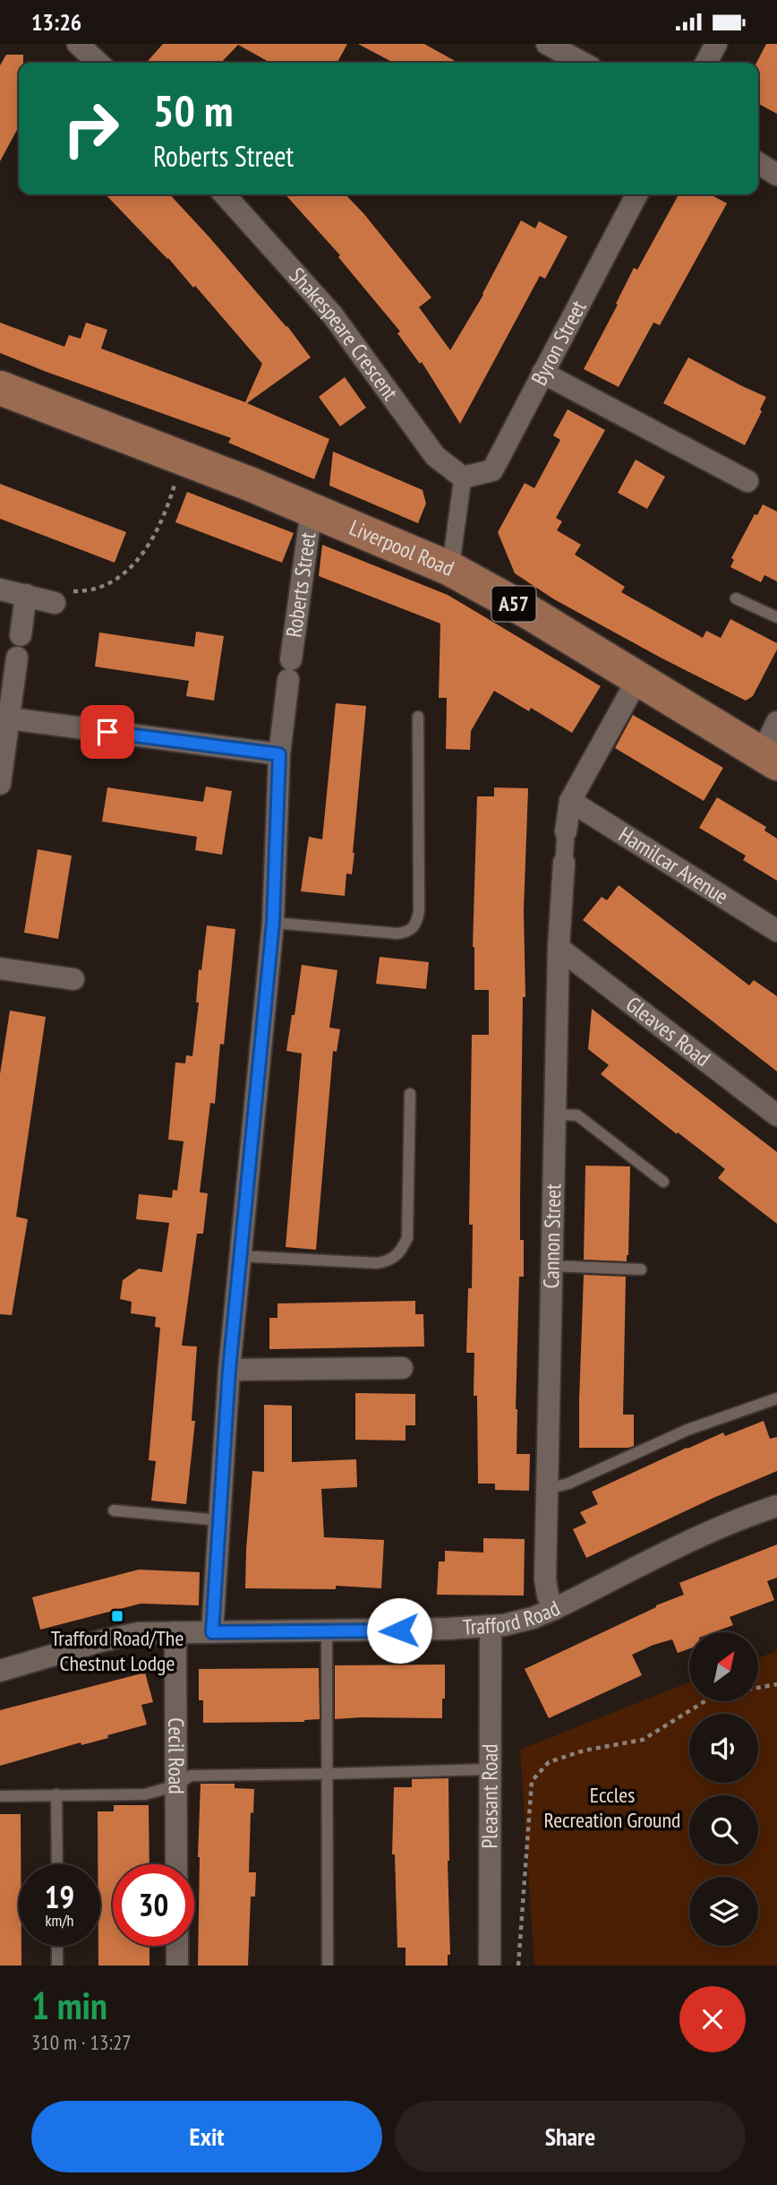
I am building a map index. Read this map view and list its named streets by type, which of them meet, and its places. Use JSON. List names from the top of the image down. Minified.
{"streets":{"main road":["Liverpool Road","A57"],"street":["Shakespeare Crescent","Byron Street","Roberts Street","Hamilcar Avenue","Gleaves Road","Cannon Street","Trafford Road","Cecil Road","Pleasant Road"]},"crossings":[["Shakespeare Crescent","Byron Street"],["Liverpool Road","Roberts Street"],["Roberts Street","Trafford Road"],["Gleaves Road","Cannon Street"],["Cannon Street","Trafford Road"],["Trafford Road","Cecil Road"],["Trafford Road","Pleasant Road"]],"parks":["Eccles Recreation Ground"],"places":{"transit":["Trafford Road/The Chestnut Lodge"]},"north":"top right","page":{"status":"13:26","turn":["50 m","Roberts Street"],"speed":"19 km/h","limit":"30","heading":["1 min","310 m · 13:27"],"buttons":["Exit","Share"]}}
